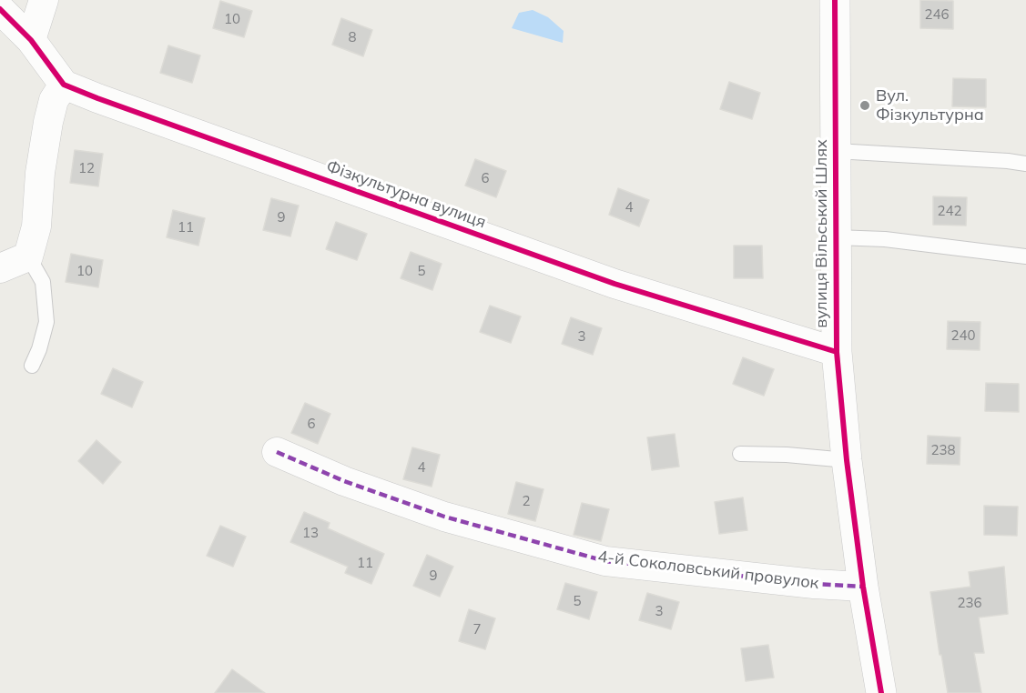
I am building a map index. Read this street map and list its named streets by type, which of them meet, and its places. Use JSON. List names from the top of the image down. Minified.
{"streets":{"street":["Фізкультурна вулиця","вулиця Вільський Шлях","4-й Соколовський провулок"]},"crossings":[["Фізкультурна вулиця","вулиця Вільський Шлях"],["вулиця Вільський Шлях","4-й Соколовський провулок"]],"places":["Вул. Фізкультурна"],"house_numbers":["246","10","8","12","6","4","242","9","11","10","5","240","3","6","238","4","2","13","11","9","5","236","3","7"]}
